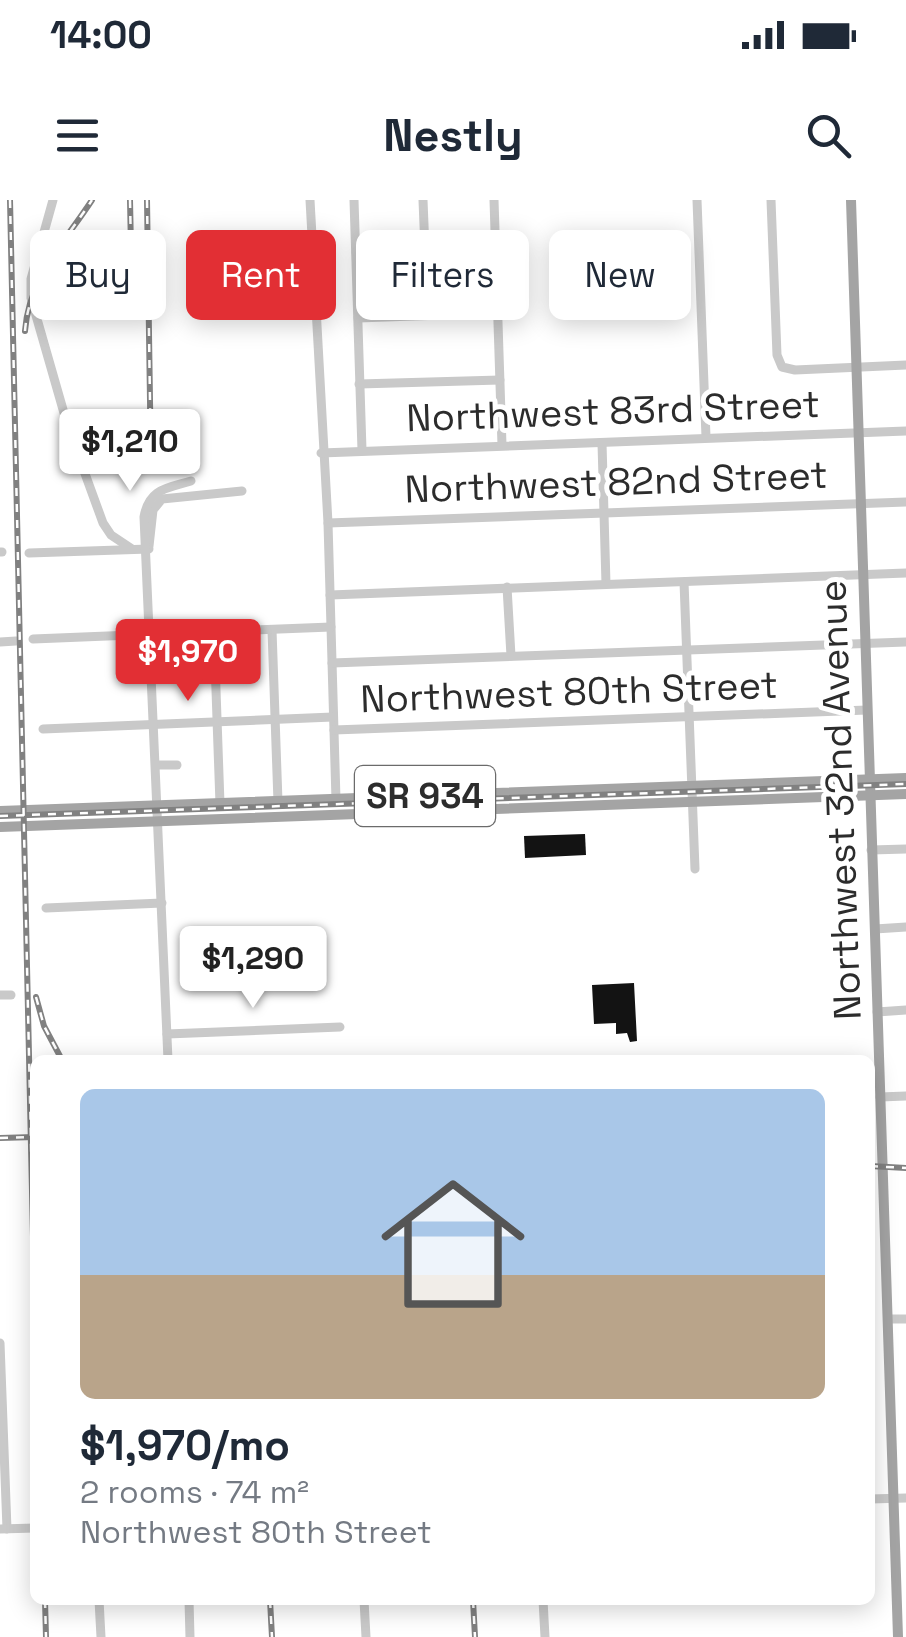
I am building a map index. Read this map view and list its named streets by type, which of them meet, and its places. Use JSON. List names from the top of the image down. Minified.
{"streets":{"main road":["SR 934","Northwest 32nd Avenue"],"street":["Northwest 83rd Street","Northwest 82nd Street","Northwest 80th Street"]},"crossings":[["Northwest 83rd Street","Northwest 32nd Avenue"],["Northwest 82nd Street","Northwest 32nd Avenue"],["Northwest 80th Street","Northwest 32nd Avenue"],["SR 934","Northwest 32nd Avenue"]],"page":{"status":"14:00","header":"Nestly","chip":["Buy","Rent","Filters","New"],"price":["$1,210","$1,970","$1,290"],"list":[{"name":"$1,970/mo","note":"2 rooms · 74 m² · Northwest 80th Street"}]}}
